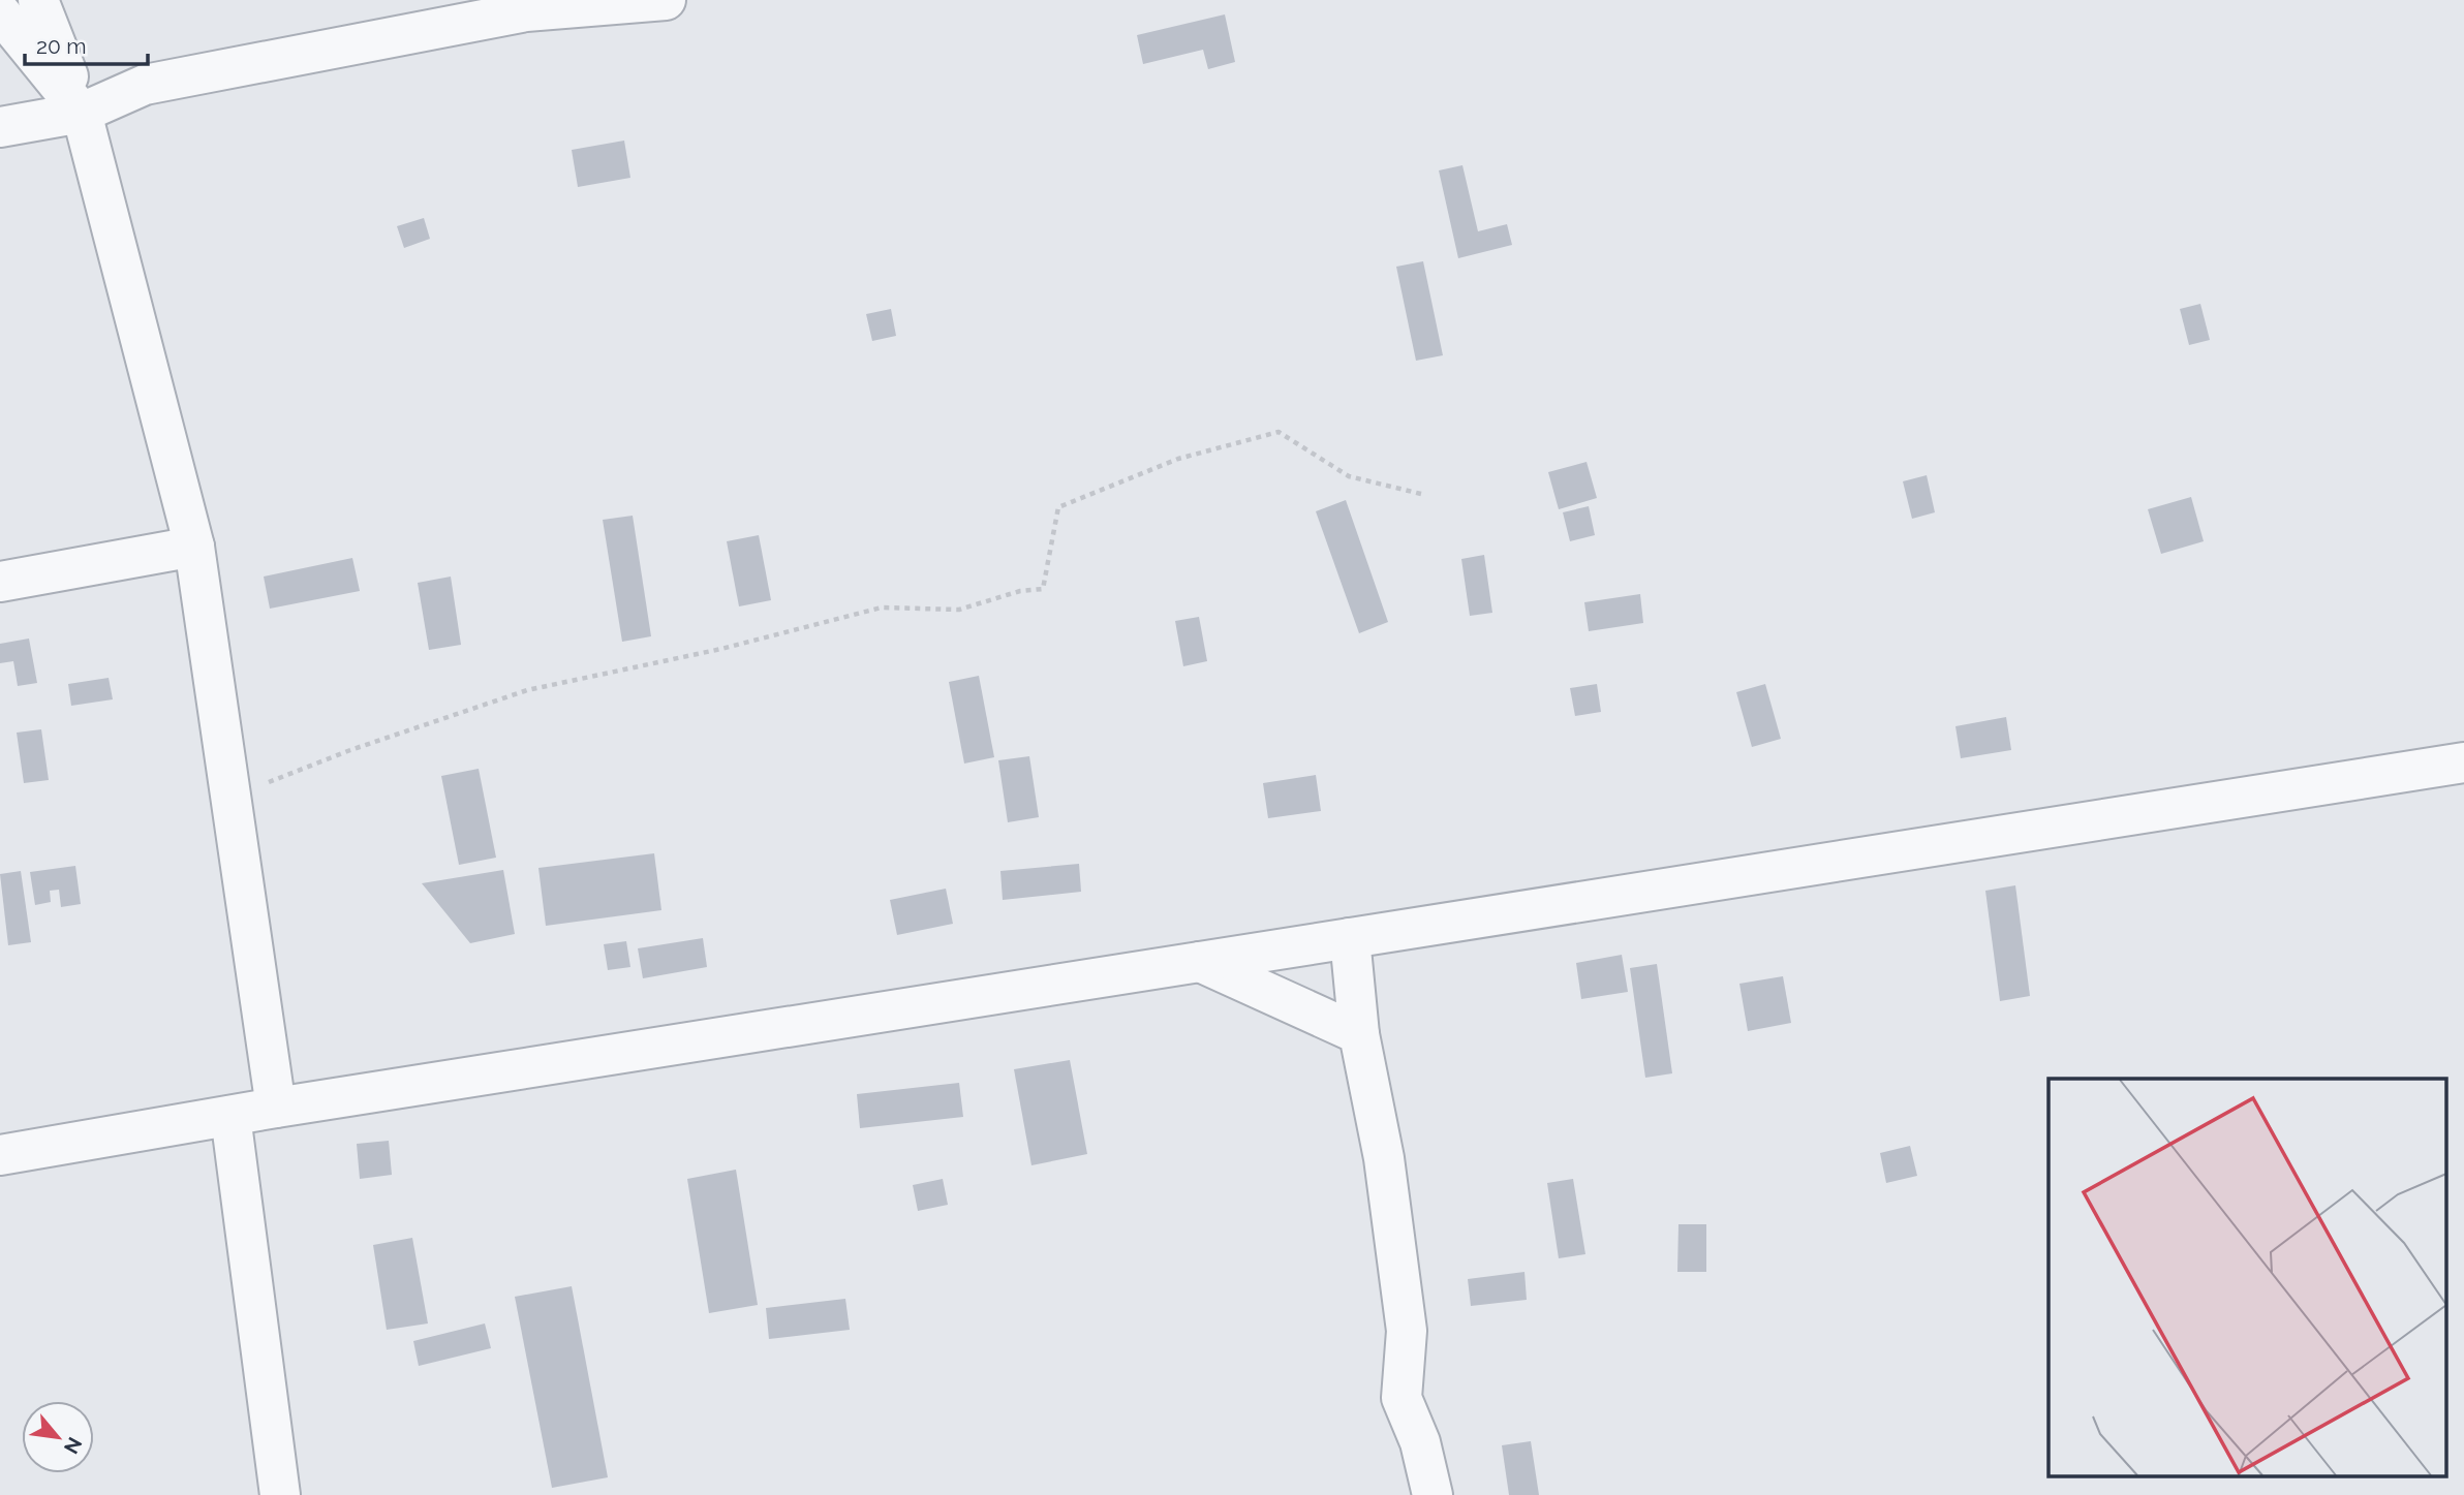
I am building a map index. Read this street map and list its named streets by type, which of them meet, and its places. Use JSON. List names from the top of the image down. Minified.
{"scale_bar":"20 m","north":"bottom right"}
